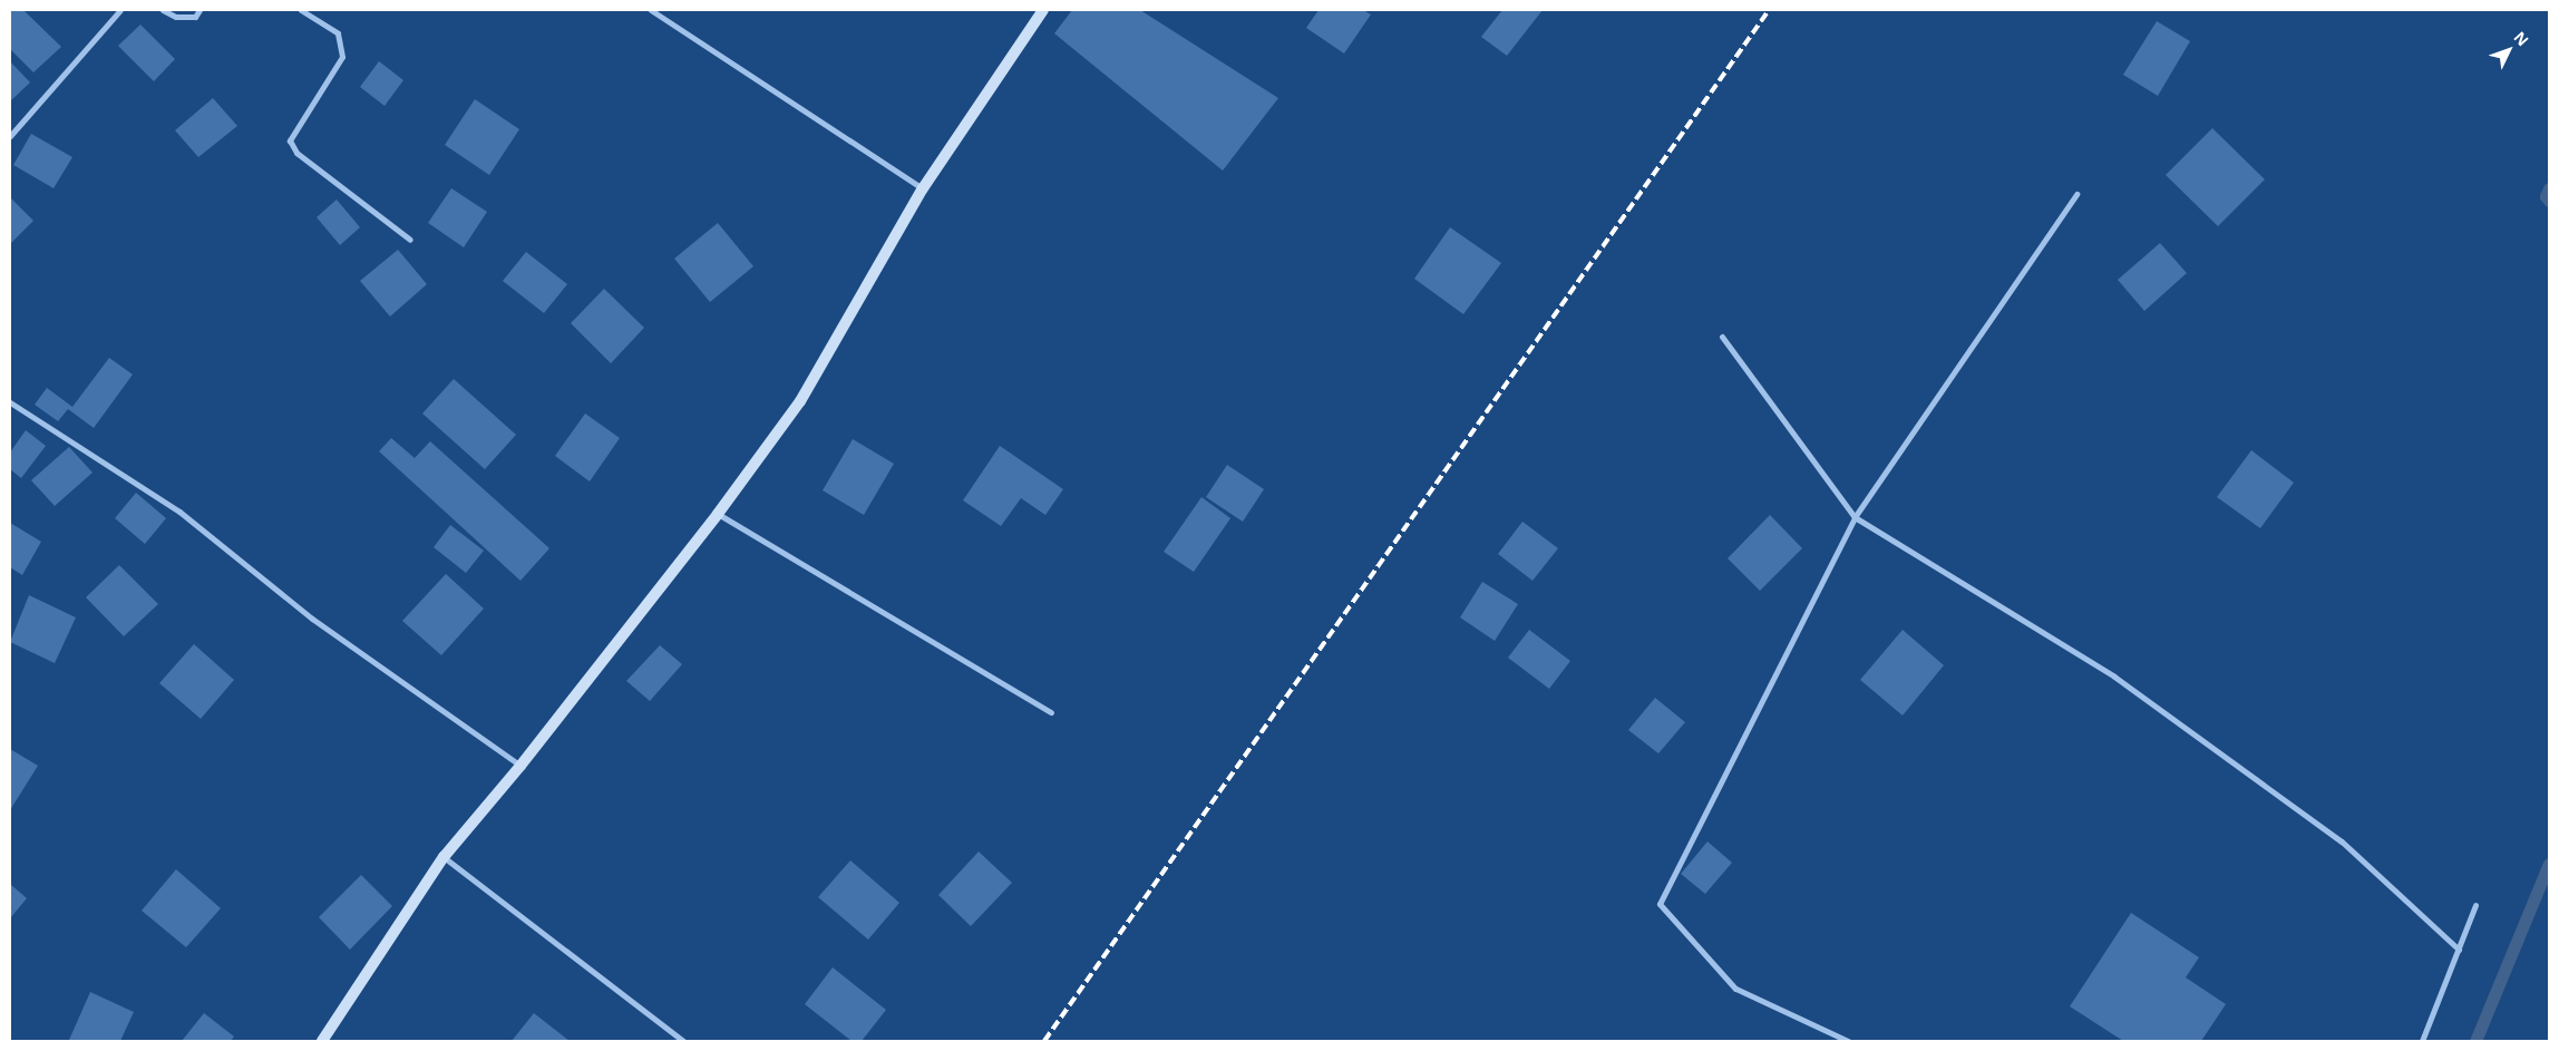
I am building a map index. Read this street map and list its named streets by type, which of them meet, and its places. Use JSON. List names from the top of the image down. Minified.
{"north":"top right"}
